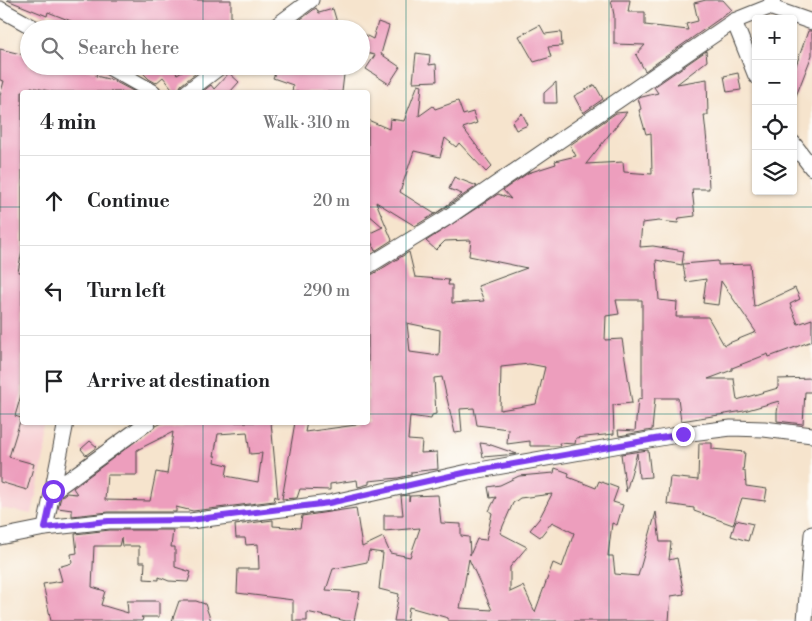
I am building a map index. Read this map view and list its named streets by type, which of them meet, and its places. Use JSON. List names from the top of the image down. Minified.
{"page":{"map_buttons":["+","−"],"search":"Search here","heading":["4 min","Walk · 310 m"],"list":[["Continue","20 m"],["Turn left","290 m"],"Arrive at destination"]}}
